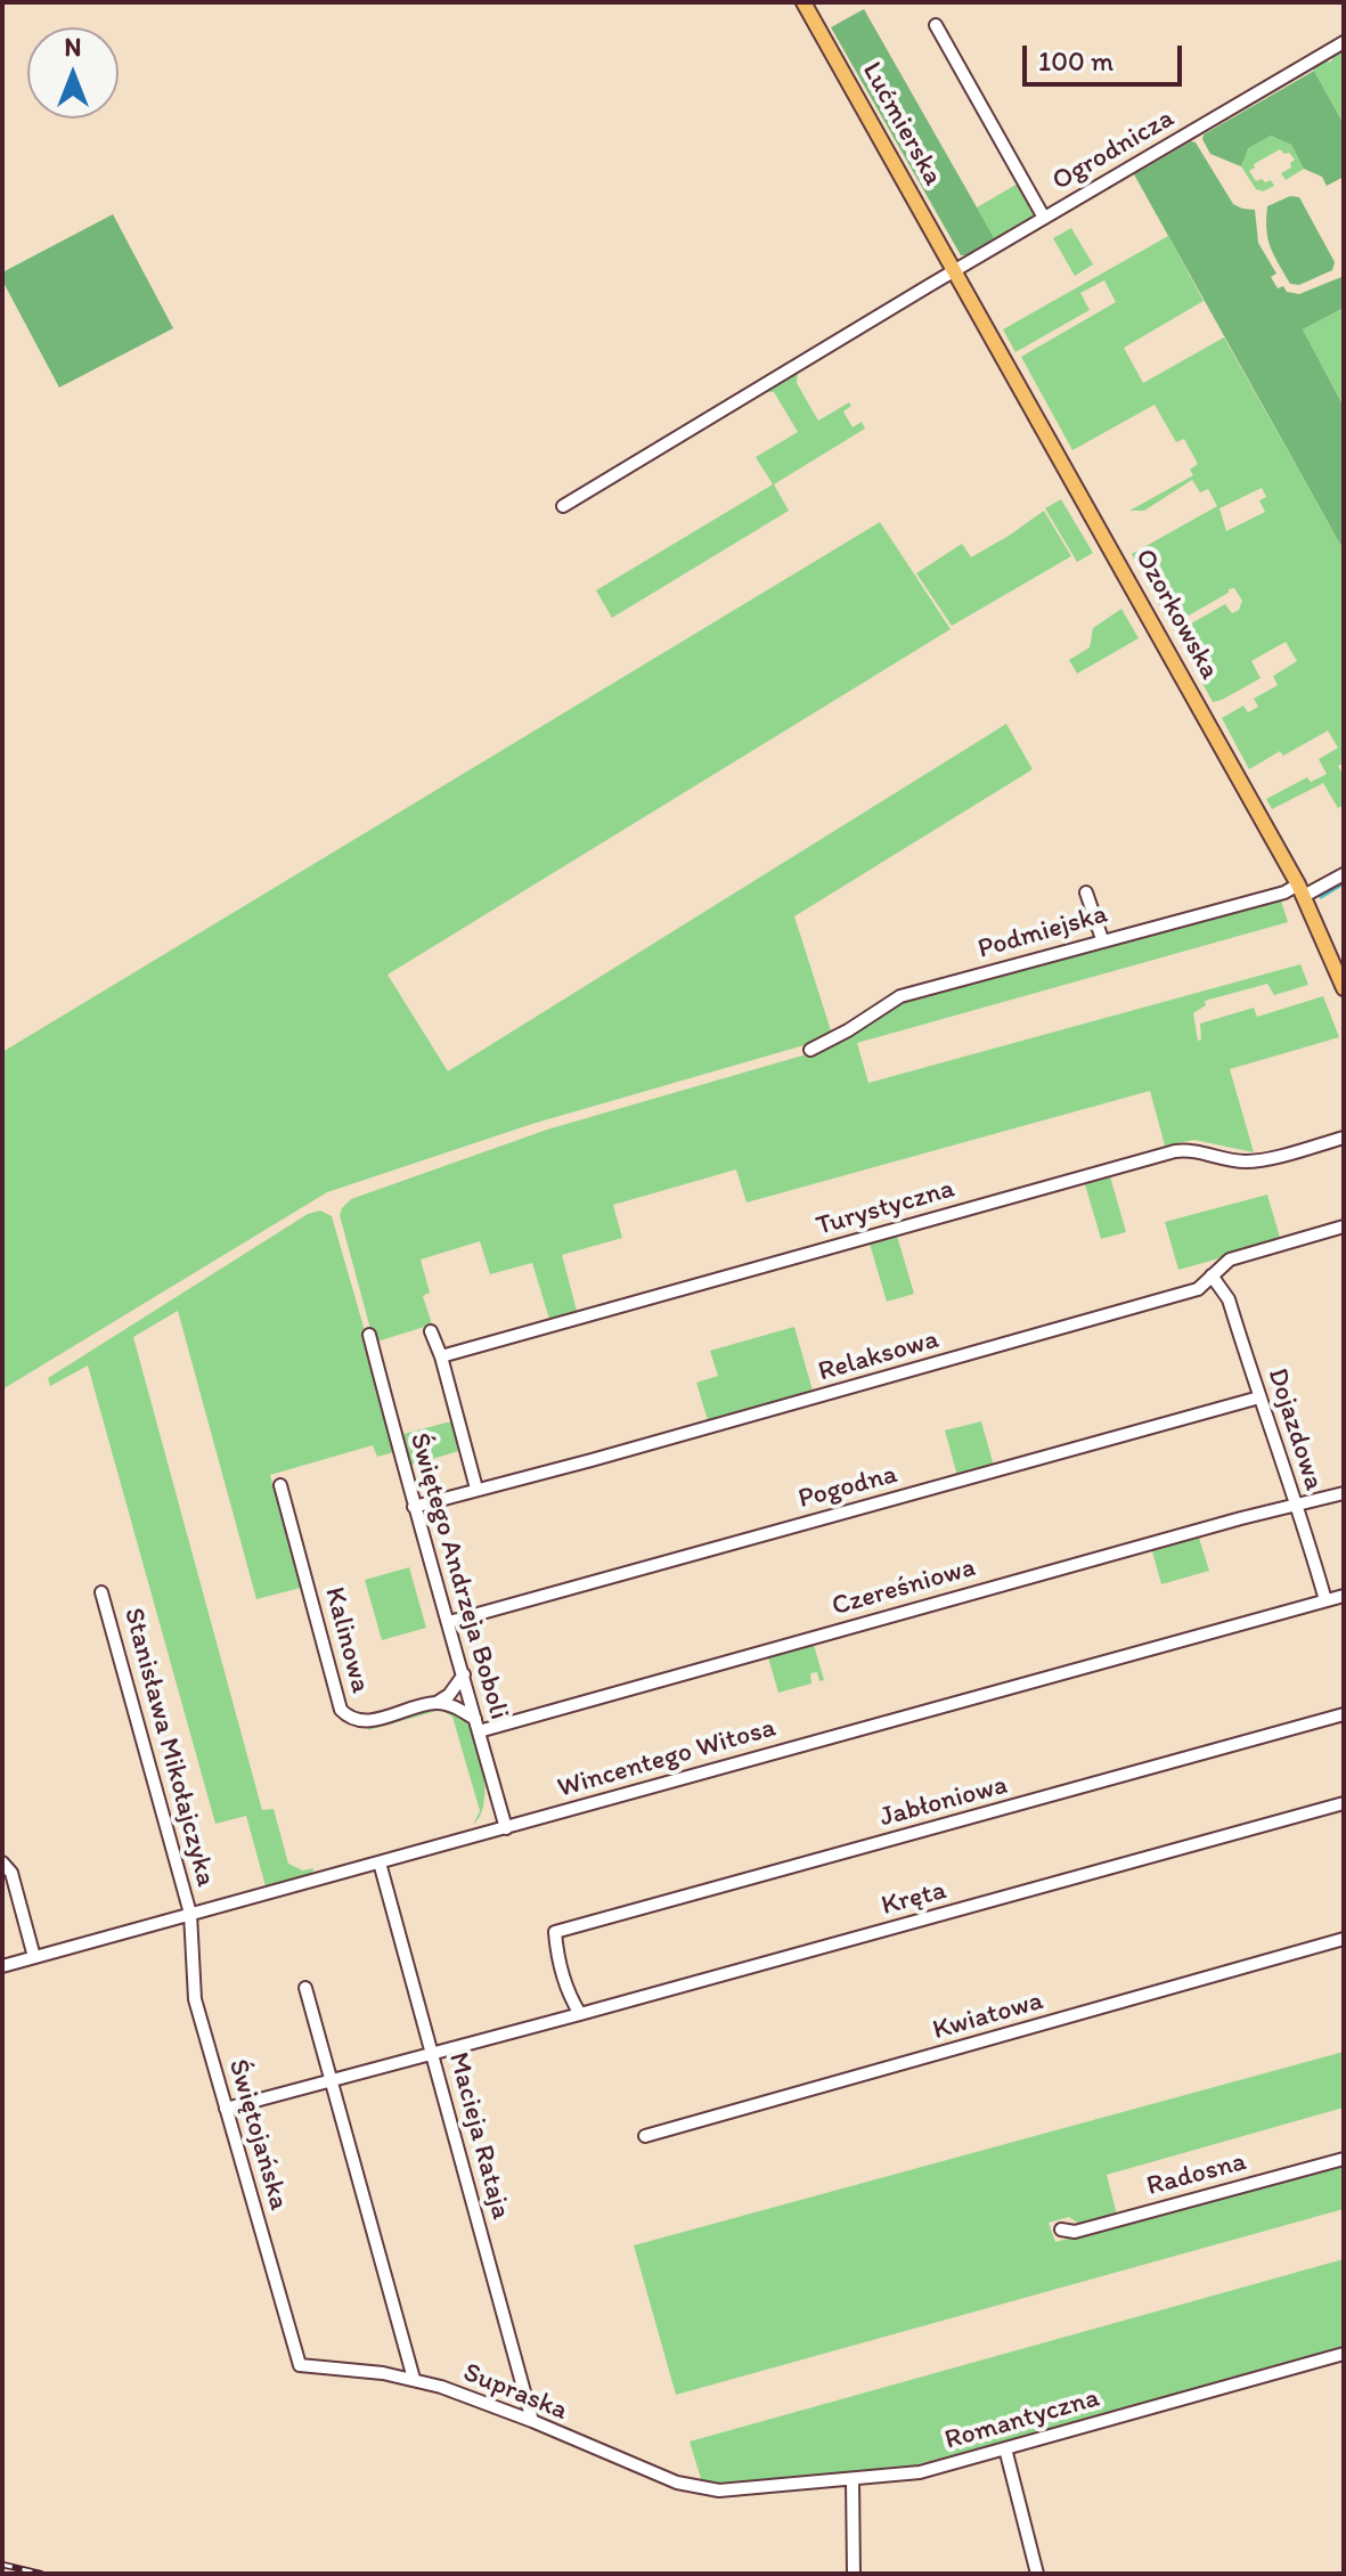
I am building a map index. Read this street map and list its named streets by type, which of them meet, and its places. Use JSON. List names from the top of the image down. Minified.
{"streets":{"main road":["Lućmierska","Ozorkowska"],"street":["Ogrodnicza","Podmiejska","Turystyczna","Relaksowa","Dojazdowa","Pogodna","Świętego Andrzeja Boboli","Czereśniowa","Kalinowa","Stanisława Mikołajczyka","Wincentego Witosa","Jabłoniowa","Kręta","Kwiatowa","Świętojańska","Macieja Rataja","Radosna","Supraska","Romantyczna"]},"crossings":[["Lućmierska","Ogrodnicza"],["Lućmierska","Ozorkowska"],["Ogrodnicza","Ozorkowska"],["Ozorkowska","Podmiejska"],["Relaksowa","Dojazdowa"],["Relaksowa","Świętego Andrzeja Boboli"],["Dojazdowa","Pogodna"],["Dojazdowa","Czereśniowa"],["Dojazdowa","Wincentego Witosa"],["Pogodna","Świętego Andrzeja Boboli"],["Świętego Andrzeja Boboli","Czereśniowa"],["Świętego Andrzeja Boboli","Wincentego Witosa"],["Stanisława Mikołajczyka","Wincentego Witosa"],["Stanisława Mikołajczyka","Świętojańska"],["Wincentego Witosa","Świętojańska"],["Wincentego Witosa","Macieja Rataja"],["Jabłoniowa","Kręta"],["Kręta","Świętojańska"],["Kręta","Macieja Rataja"],["Świętojańska","Supraska"],["Macieja Rataja","Supraska"],["Supraska","Romantyczna"]],"scale_bar":"100 m","north":"top"}
